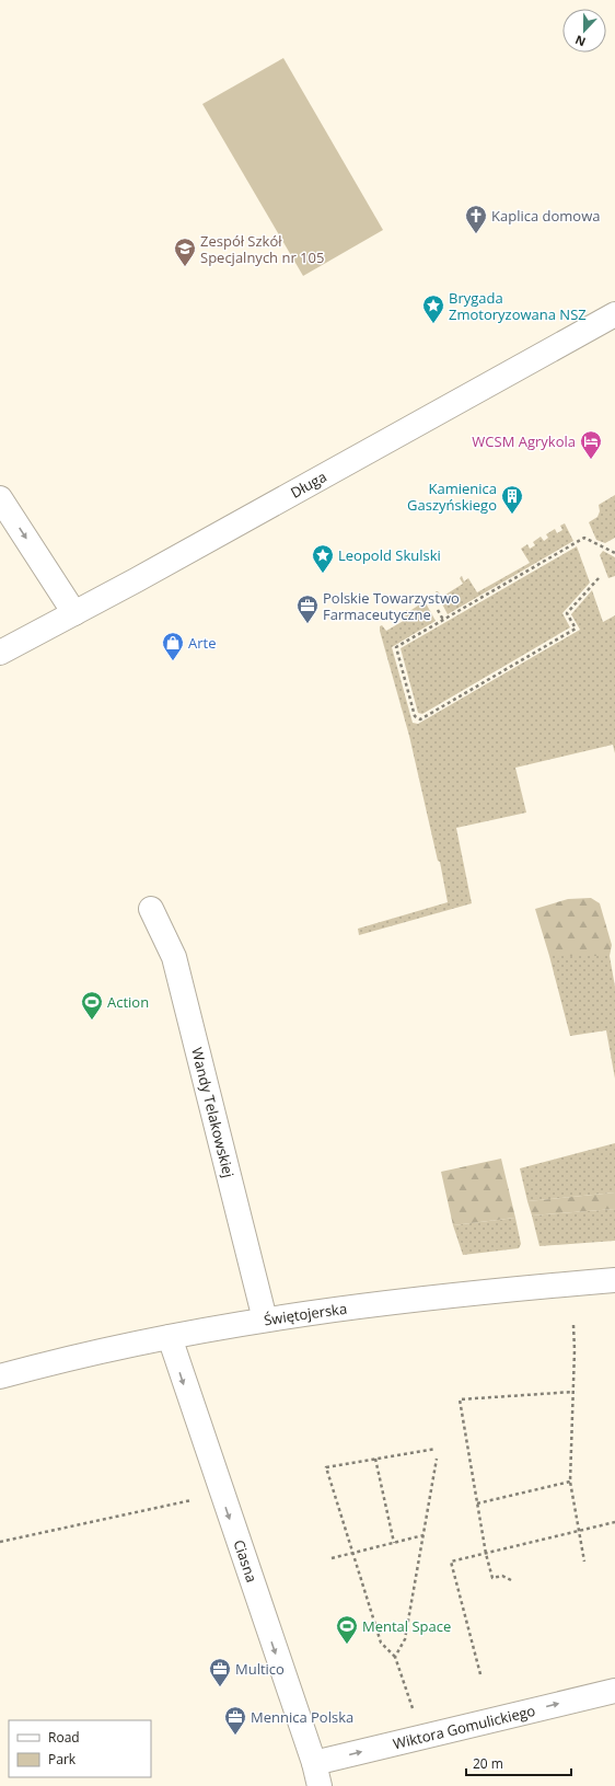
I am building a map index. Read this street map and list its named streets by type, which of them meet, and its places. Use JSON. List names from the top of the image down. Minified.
{"streets":{"street":["Długa","Wandy Telakowskiej","Świętojerska","Ciasna","Wiktora Gomulickiego"]},"crossings":[["Wandy Telakowskiej","Świętojerska"],["Świętojerska","Ciasna"],["Ciasna","Wiktora Gomulickiego"]],"one_way":["Ciasna","Wiktora Gomulickiego"],"places":{"church":["Kaplica domowa"],"school or university":["Zespół Szkół Specjalnych nr 105"],"place":["Brygada Zmotoryzowana NSZ","Leopold Skulski"],"hotel":["WCSM Agrykola"],"building":["Kamienica Gaszyńskiego"],"office":["Polskie Towarzystwo Farmaceutyczne","Multico","Mennica Polska"],"shop":["Arte"],"sports":["Action","Mental Space"]},"legend":["Road","Park"],"scale_bar":"20 m","north":"bottom"}
